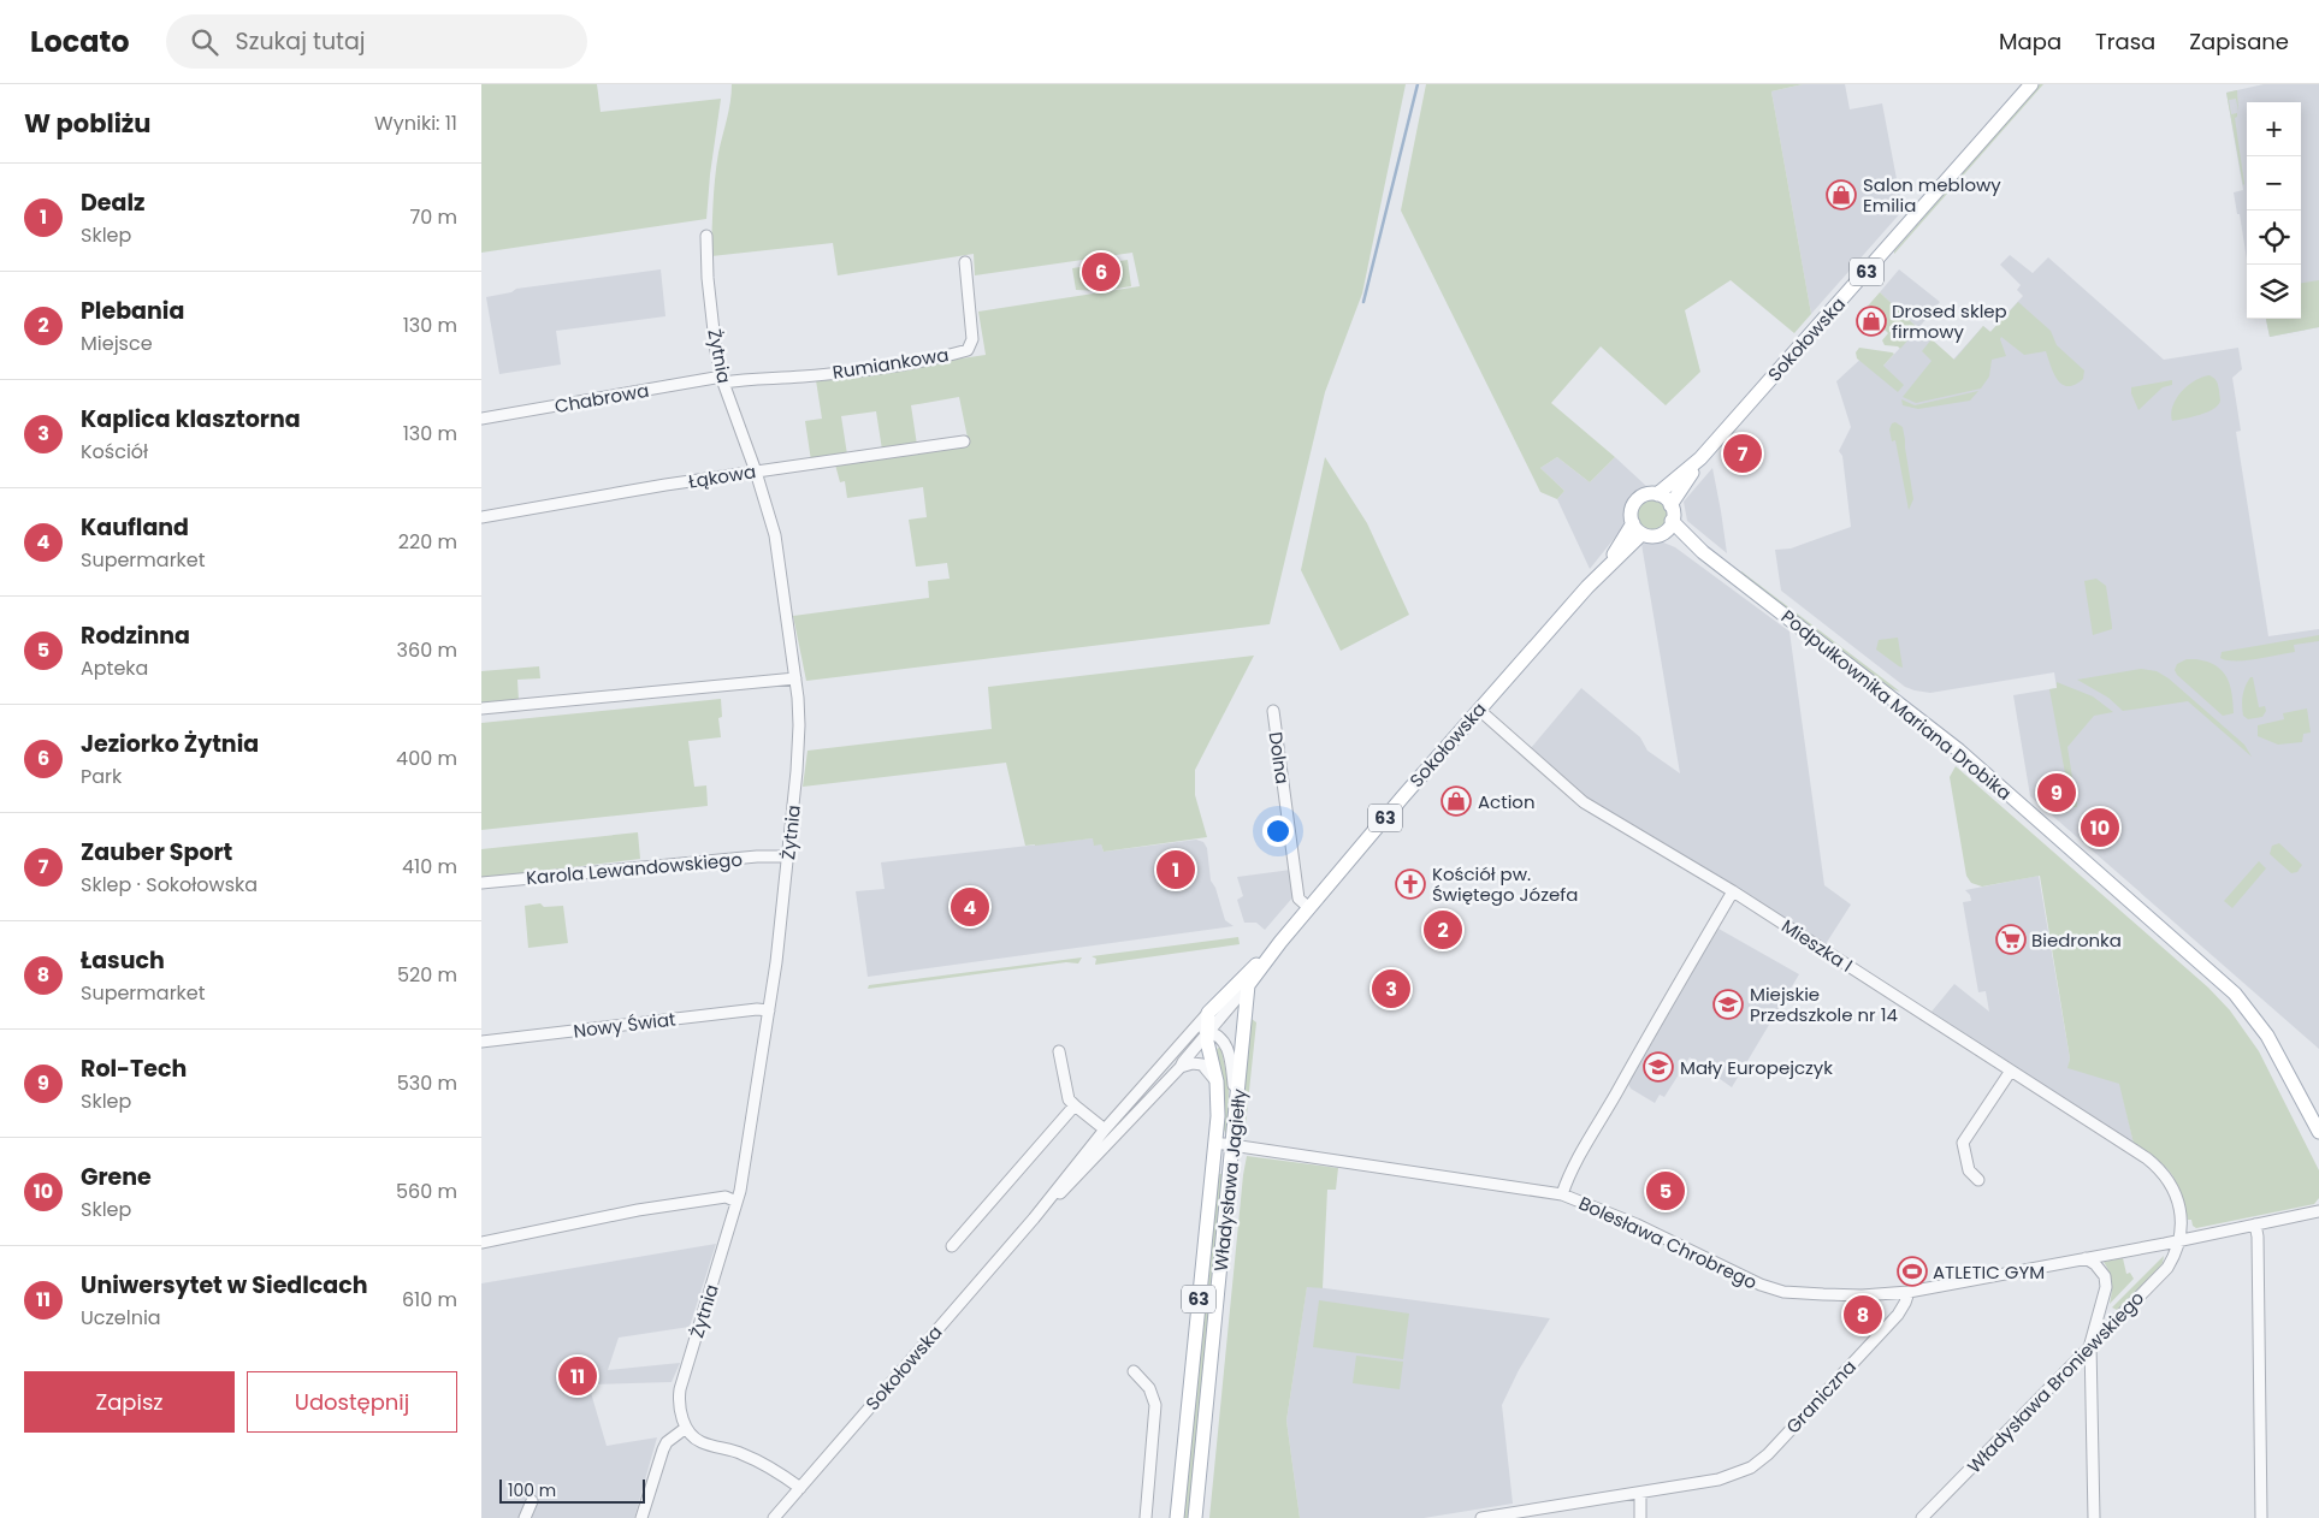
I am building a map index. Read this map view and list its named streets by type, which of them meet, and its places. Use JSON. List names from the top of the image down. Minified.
{"streets":{"main road":["63","Sokołowska","Podpułkownika Mariana Drobika","Władysława Jagiełły"],"street":["Żytnia","Rumiankowa","Chabrowa","Łąkowa","Dolna","Karola Lewandowskiego","Mieszka I","Nowy Świat","Bolesława Chrobrego","Władysława Broniewskiego","Graniczna"]},"crossings":[["63","Sokołowska"],["63","Podpułkownika Mariana Drobika"],["Sokołowska","Podpułkownika Mariana Drobika"],["Sokołowska","Dolna"],["Sokołowska","Mieszka I"],["Sokołowska","Władysława Jagiełły"],["Żytnia","Rumiankowa"],["Żytnia","Chabrowa"],["Żytnia","Łąkowa"],["Żytnia","Karola Lewandowskiego"],["Żytnia","Nowy Świat"],["Rumiankowa","Chabrowa"],["Mieszka I","Władysława Broniewskiego"],["Władysława Jagiełły","Bolesława Chrobrego"],["Bolesława Chrobrego","Graniczna"]],"places":{"shop":["Salon meblowy Emilia","Drosed sklep firmowy","Action"],"church":["Kościół pw. Świętego Józefa"],"supermarket":["Biedronka"],"school or university":["Miejskie Przedszkole nr 14","Mały Europejczyk"],"sports":["ATLETIC GYM"]},"scale_bar":"100 m","page":{"header":"Locato","search":"Szukaj tutaj","nav":["Mapa","Trasa","Zapisane"],"heading":["W pobliżu","Wyniki: 11"],"map_buttons":["+","−"],"list":[{"mark":"1","name":"Dealz","note":"Sklep","value":"70 m"},{"mark":"2","name":"Plebania","note":"Miejsce","value":"130 m"},{"mark":"3","name":"Kaplica klasztorna","note":"Kościół","value":"130 m"},{"mark":"4","name":"Kaufland","note":"Supermarket","value":"220 m"},{"mark":"5","name":"Rodzinna","note":"Apteka","value":"360 m"},{"mark":"6","name":"Jeziorko Żytnia","note":"Park","value":"400 m"},{"mark":"7","name":"Zauber Sport","note":"Sklep · Sokołowska","value":"410 m"},{"mark":"8","name":"Łasuch","note":"Supermarket","value":"520 m"},{"mark":"9","name":"Rol-Tech","note":"Sklep","value":"530 m"},{"mark":"10","name":"Grene","note":"Sklep","value":"560 m"},{"mark":"11","name":"Uniwersytet w Siedlcach","note":"Uczelnia","value":"610 m"}],"pins":["6","7","9","10","1","4","2","3","5","8","11"],"buttons":["Zapisz","Udostępnij"],"scale":"100 m"}}
